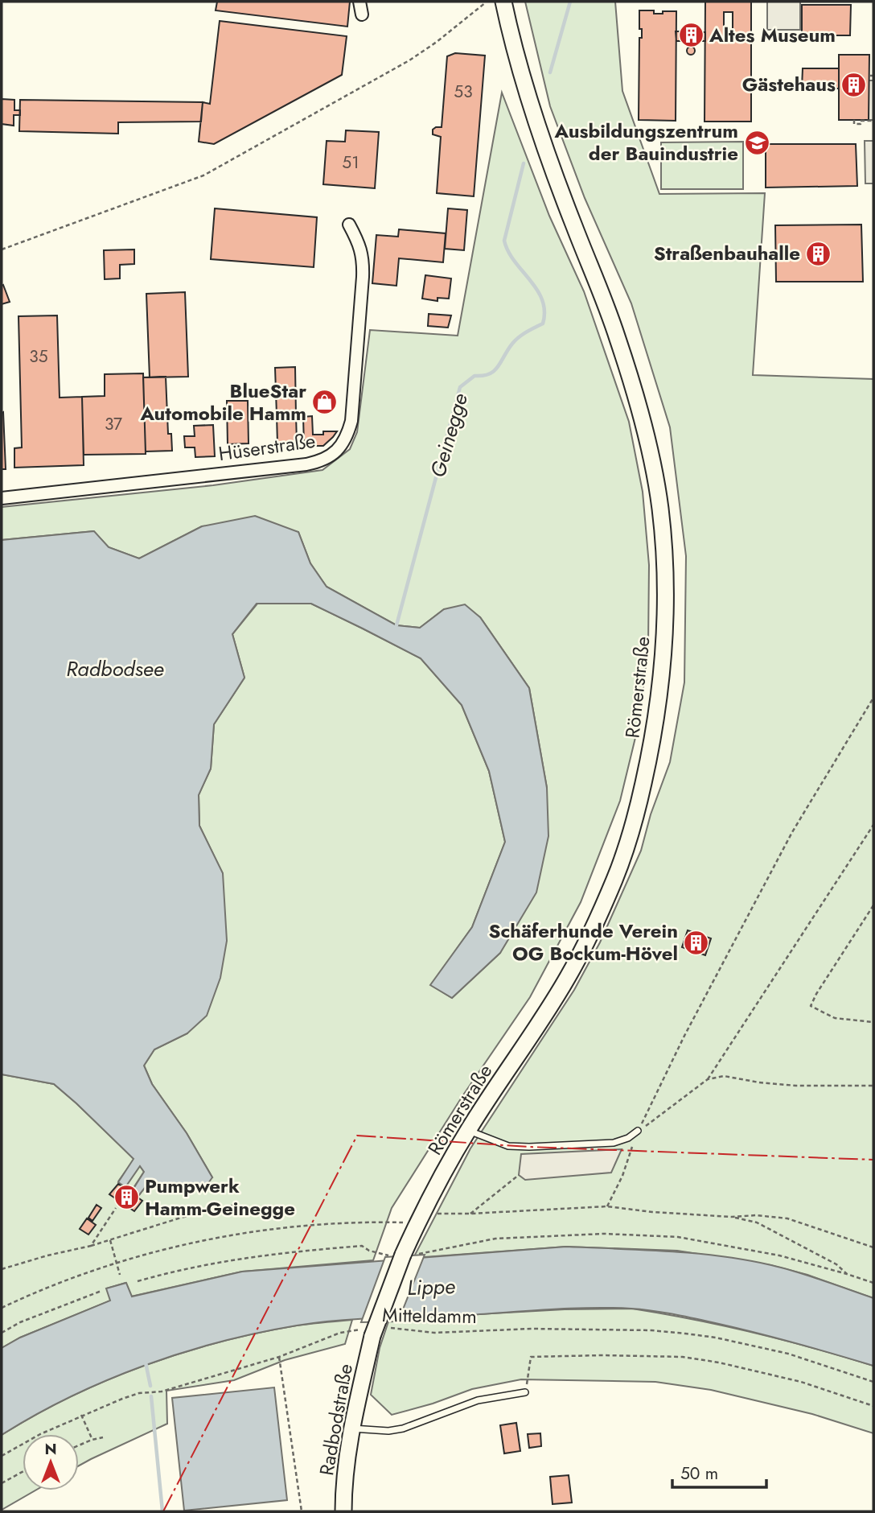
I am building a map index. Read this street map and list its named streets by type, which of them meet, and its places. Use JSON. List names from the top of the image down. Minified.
{"streets":{"main road":["Römerstraße","Radbodstraße"],"street":["Hüserstraße"],"path":["Mitteldamm"]},"crossings":[["Römerstraße","Mitteldamm"],["Römerstraße","Radbodstraße"],["Mitteldamm","Radbodstraße"]],"water":["Geinegge","Radbodsee","Lippe"],"places":{"building":["Altes Museum","Gästehaus","Straßenbauhalle","Schäferhunde Verein OG Bockum-Hövel","Pumpwerk Hamm-Geinegge"],"school or university":["Ausbildungszentrum der Bauindustrie"],"shop":["BlueStar Automobile Hamm"]},"house_numbers":["53","51","35","37"],"scale_bar":"50 m","north":"top"}
